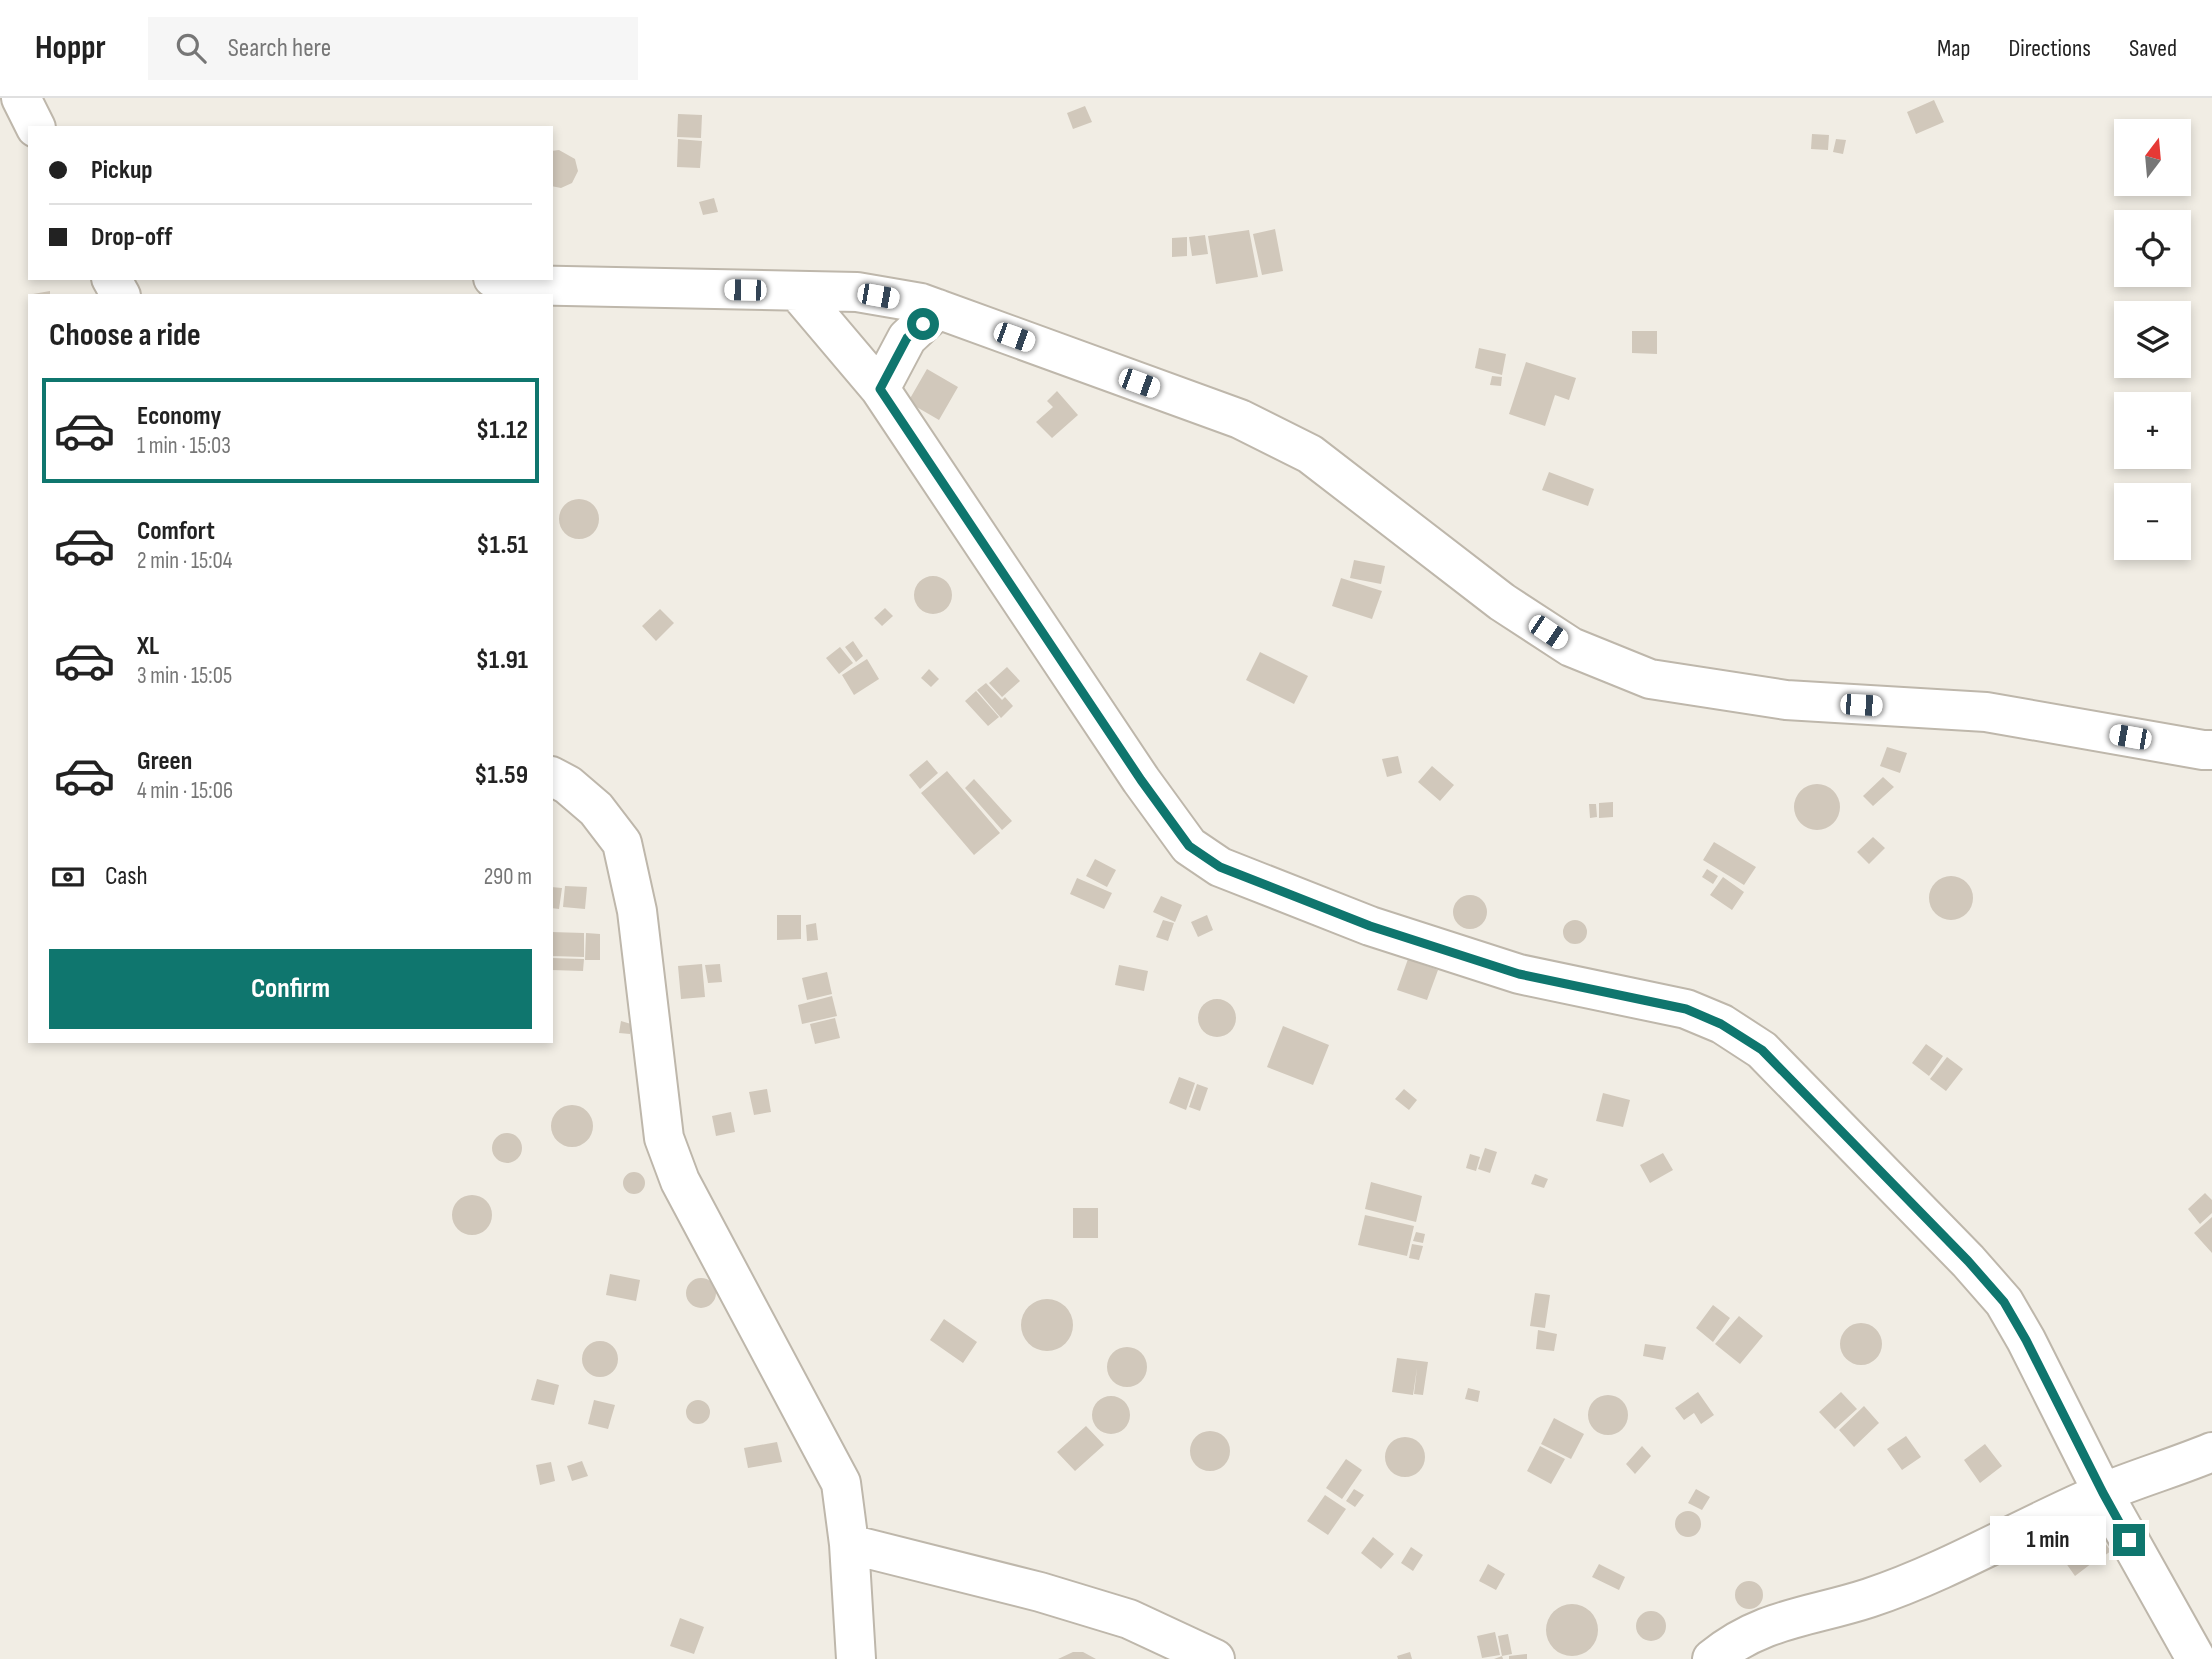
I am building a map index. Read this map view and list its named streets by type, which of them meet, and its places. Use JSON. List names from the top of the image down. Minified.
{"north":"top","page":{"header":"Hoppr","search":"Search here","nav":["Map","Directions","Saved"],"map_buttons":["+","−"],"banner":["Pickup","Drop-off"],"heading":"Choose a ride","list":[{"name":"Economy","note":"1 min · 15:03","value":"$1.12"},{"name":"Comfort","note":"2 min · 15:04","value":"$1.51"},{"name":"XL","note":"3 min · 15:05","value":"$1.91"},{"name":"Green","note":"4 min · 15:06","value":"$1.59"}],"pay":["Cash","290 m"],"buttons":"Confirm","bubble":"1 min"}}
